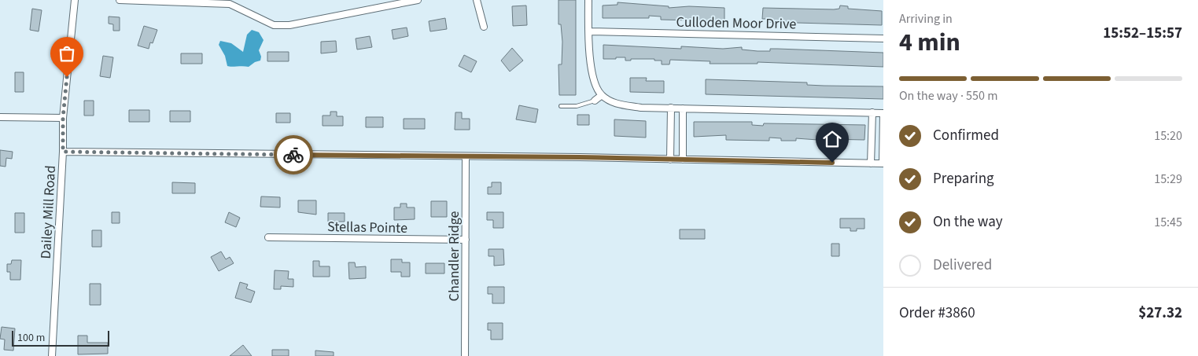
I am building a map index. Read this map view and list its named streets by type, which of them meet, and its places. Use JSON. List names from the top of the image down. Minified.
{"streets":{"street":["Culloden Moor Drive","Dailey Mill Road","Stellas Pointe","Chandler Ridge"]},"crossings":[["Stellas Pointe","Chandler Ridge"]],"scale_bar":"100 m","page":{"heading":["4 min","Arriving in","15:52–15:57"],"panel":["Order #3860","$27.32"],"bar":"On the way · 550 m","list":[["Confirmed","15:20"],["Preparing","15:29"],["On the way","15:45"],"Delivered"],"scale":"100 m"}}
